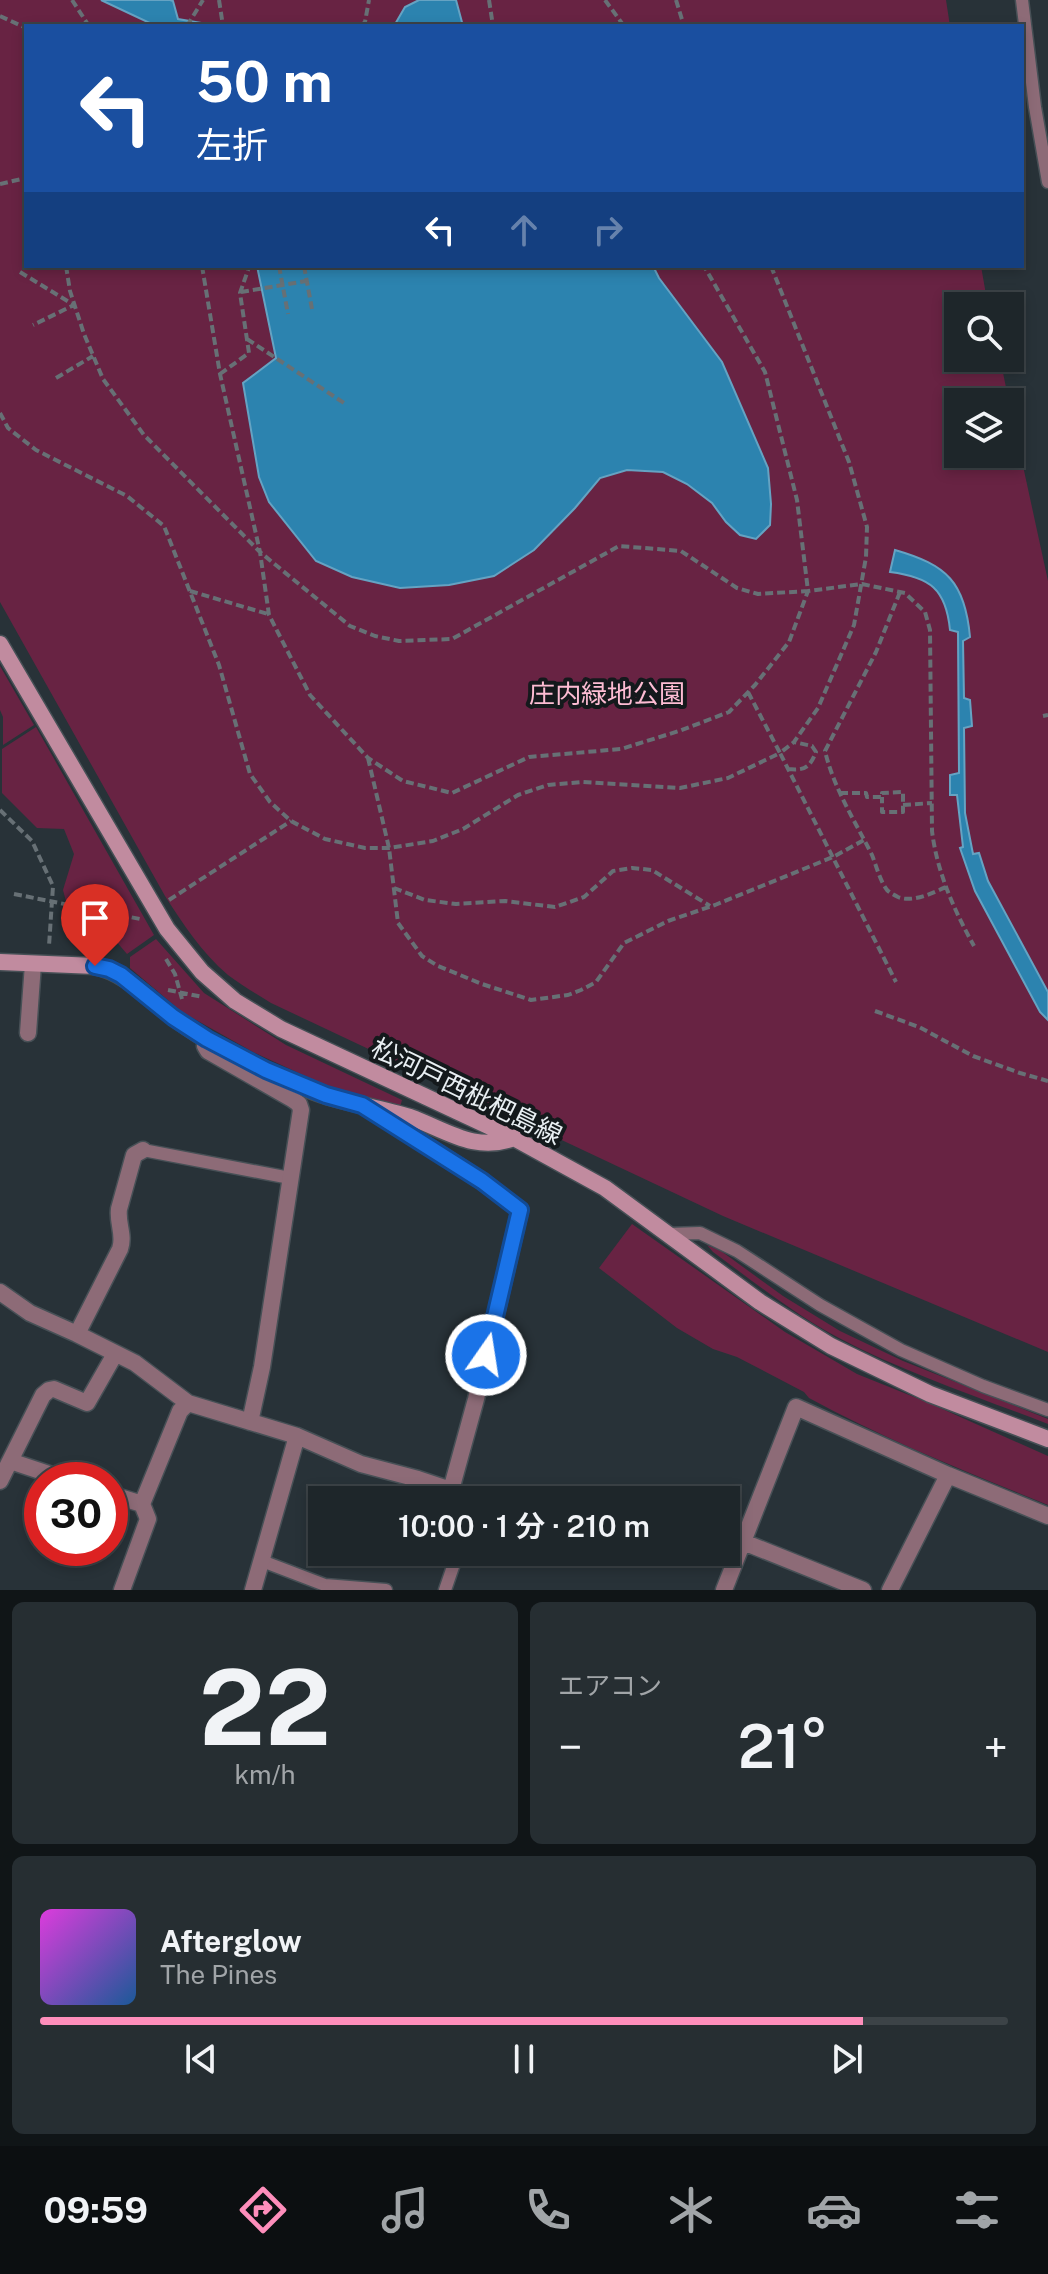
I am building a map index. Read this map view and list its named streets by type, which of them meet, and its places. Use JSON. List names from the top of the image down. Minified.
{"streets":{"main road":["松河戸西枇杷島線"]},"parks":["庄内緑地公園"],"page":{"turn":["50 m","左折"],"limit":"30","trip":"10:00 · 1 分 · 210 m","tile":[["22","km/h"],"エアコン"],"heat":["−","21°","+"],"song":["Afterglow","The Pines"],"tabs":"09:59"}}
